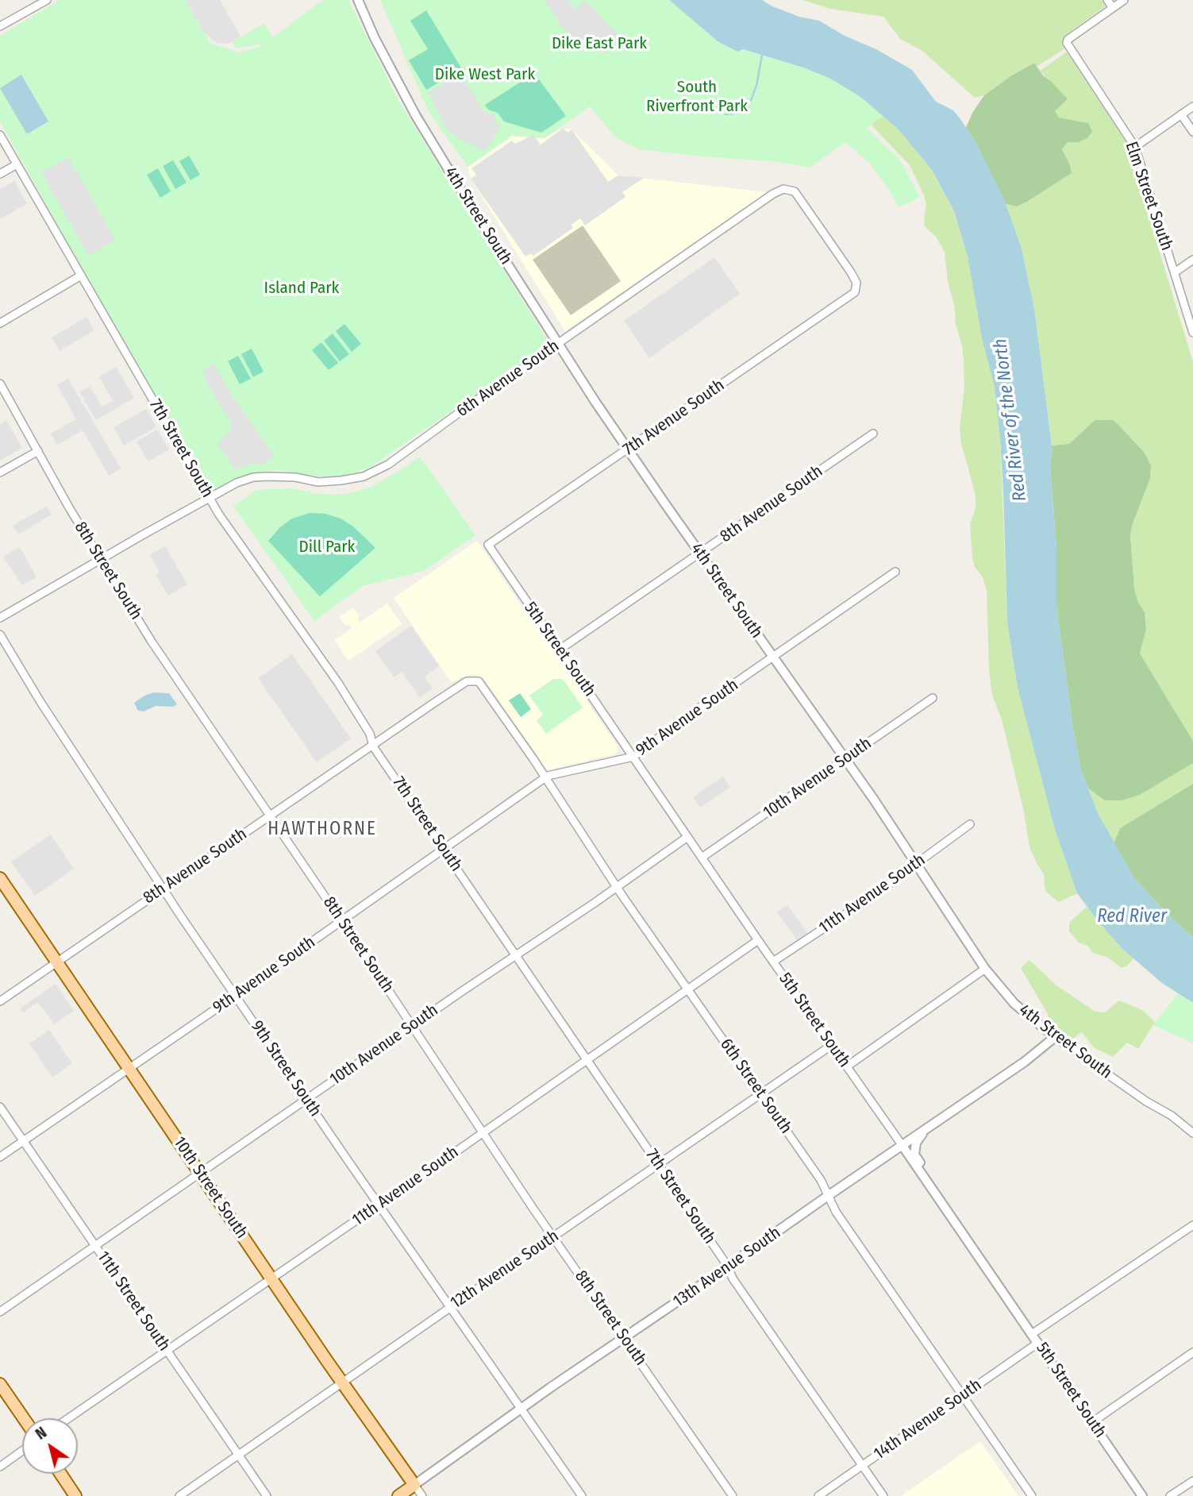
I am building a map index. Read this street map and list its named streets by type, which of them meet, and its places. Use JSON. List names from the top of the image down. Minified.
{"streets":{"main road":["10th Street South","13th Avenue South"],"street":["Elm Street South","4th Street South","6th Avenue South","7th Avenue South","7th Street South","8th Avenue South","8th Street South","5th Street South","9th Avenue South","10th Avenue South","11th Avenue South","9th Street South","6th Street South","12th Avenue South","11th Street South","14th Avenue South"]},"crossings":[["4th Street South","6th Avenue South"],["4th Street South","7th Avenue South"],["4th Street South","8th Avenue South"],["4th Street South","9th Avenue South"],["4th Street South","10th Avenue South"],["4th Street South","11th Avenue South"],["4th Street South","13th Avenue South"],["6th Avenue South","7th Avenue South"],["6th Avenue South","7th Street South"],["6th Avenue South","8th Street South"],["7th Avenue South","5th Street South"],["7th Street South","8th Avenue South"],["7th Street South","9th Avenue South"],["7th Street South","10th Avenue South"],["7th Street South","11th Avenue South"],["7th Street South","13th Avenue South"],["7th Street South","12th Avenue South"],["7th Street South","14th Avenue South"],["8th Avenue South","8th Street South"],["8th Avenue South","5th Street South"],["8th Avenue South","9th Street South"],["8th Avenue South","6th Street South"],["8th Avenue South","10th Street South"],["8th Street South","9th Avenue South"],["8th Street South","10th Avenue South"],["8th Street South","11th Avenue South"],["8th Street South","13th Avenue South"],["8th Street South","12th Avenue South"],["5th Street South","9th Avenue South"],["5th Street South","10th Avenue South"],["5th Street South","11th Avenue South"],["5th Street South","13th Avenue South"],["5th Street South","12th Avenue South"],["5th Street South","14th Avenue South"],["9th Avenue South","9th Street South"],["9th Avenue South","6th Street South"],["9th Avenue South","10th Street South"],["9th Avenue South","11th Street South"],["10th Avenue South","9th Street South"],["10th Avenue South","6th Street South"],["10th Avenue South","10th Street South"],["10th Avenue South","11th Street South"],["11th Avenue South","9th Street South"],["11th Avenue South","6th Street South"],["11th Avenue South","10th Street South"],["11th Avenue South","11th Street South"],["9th Street South","13th Avenue South"],["9th Street South","12th Avenue South"],["6th Street South","13th Avenue South"],["6th Street South","12th Avenue South"],["6th Street South","14th Avenue South"],["10th Street South","13th Avenue South"],["10th Street South","12th Avenue South"],["12th Avenue South","11th Street South"]],"districts":["HAWTHORNE"],"water":["Red River of the North","Red River"],"parks":["Dike East Park","Dike West Park","South Riverfront Park","Island Park","Dill Park"],"north":"top left"}
